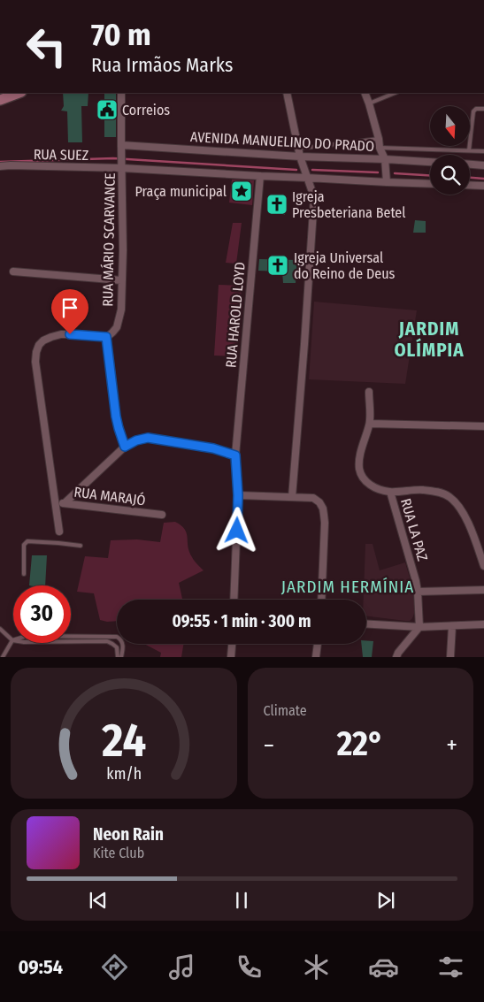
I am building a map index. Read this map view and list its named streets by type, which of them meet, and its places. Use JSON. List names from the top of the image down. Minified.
{"streets":{"street":["AVENIDA MANUELINO DO PRADO","RUA SUEZ","RUA MÁRIO SCARVANCE","RUA HAROLD LOYD","RUA MARAJÓ","RUA LA PAZ"]},"crossings":[["AVENIDA MANUELINO DO PRADO","RUA MÁRIO SCARVANCE"],["RUA SUEZ","RUA MÁRIO SCARVANCE"]],"districts":["JARDIM OLÍMPIA","JARDIM HERMÍNIA"],"places":{"public building":["Correios"],"place":["Praça municipal"],"church":["Igreja Presbeteriana Betel","Igreja Universal do Reino de Deus"]},"north":"bottom","page":{"turn":["70 m","Rua Irmãos Marks"],"limit":"30","trip":"09:55 · 1 min · 300 m","tile":"Climate","heat":["−","22°","+"],"song":["Neon Rain","Kite Club"],"tabs":"09:54","gauge":["24","km/h"]}}
